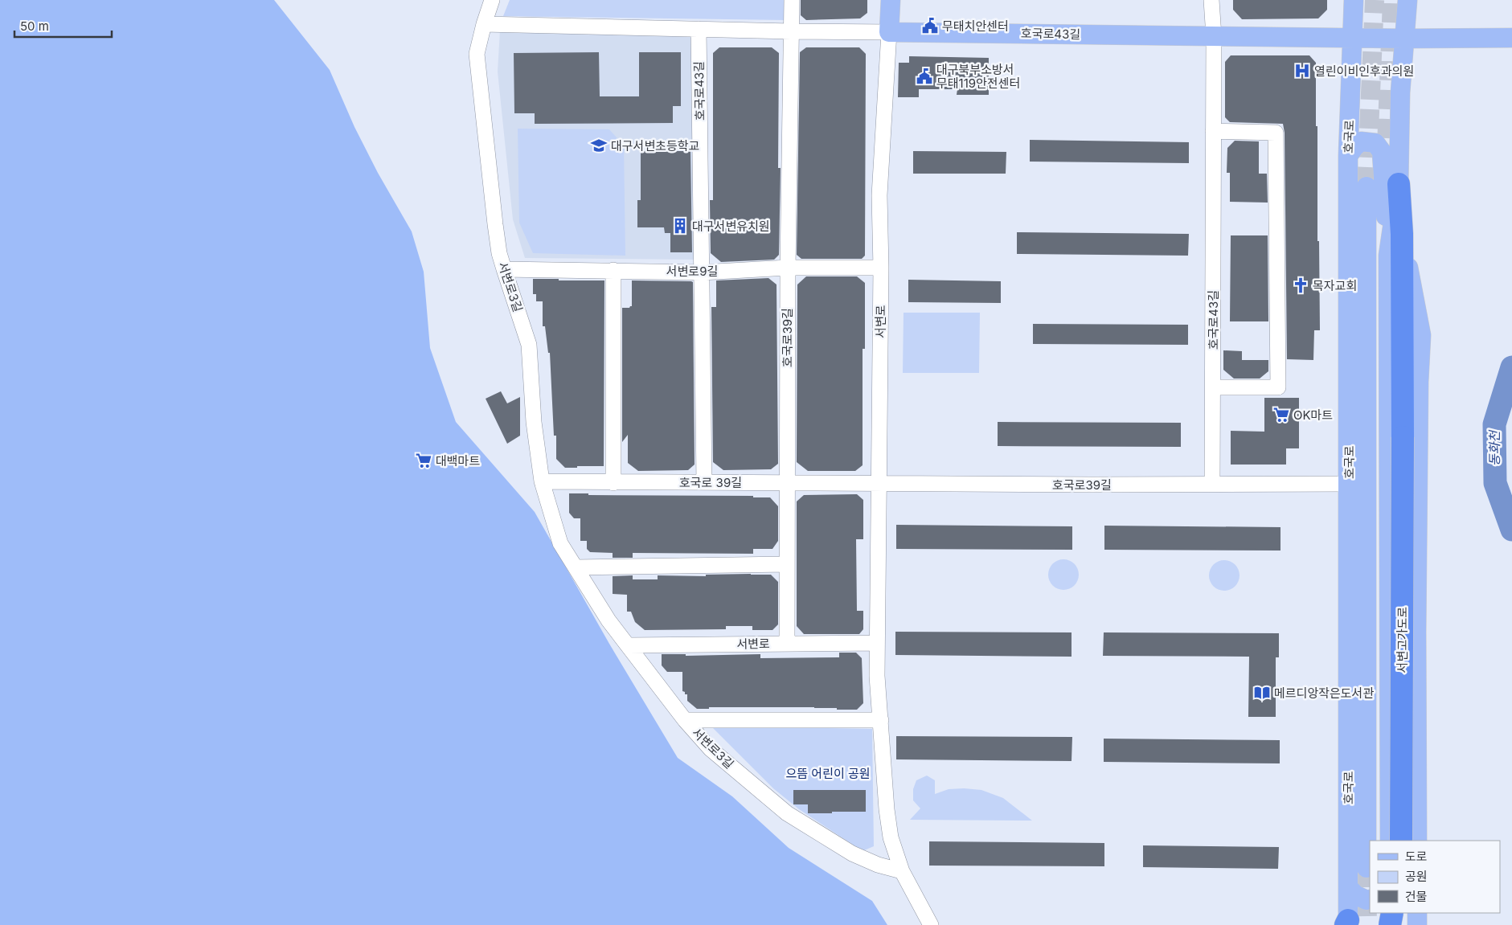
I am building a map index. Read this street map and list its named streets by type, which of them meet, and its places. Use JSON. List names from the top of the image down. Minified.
{"streets":{"highway":["서변고가도로"],"main road":["호국로43길","호국로","서변로"],"street":["서변로9길","서변로3길","호국로39길","호국로 39길"]},"crossings":[["호국로43길","호국로"],["호국로43길","서변로9길"],["호국로43길","서변로3길"],["호국로43길","서변로"],["호국로43길","호국로39길"],["호국로","호국로39길"],["서변로9길","서변로3길"],["서변로9길","서변로"],["서변로9길","호국로39길"],["서변로3길","서변로"],["서변로3길","호국로 39길"],["서변로","호국로39길"],["서변로","호국로 39길"],["호국로39길","호국로 39길"]],"water":["동화천"],"parks":["으뜸 어린이 공원"],"places":{"public building":["무태치안센터","대구북부소방서 무태119안전센터"],"hospital":["열린이비인후과의원"],"school or university":["대구서변초등학교"],"building":["대구서변유치원"],"church":["목자교회"],"supermarket":["OK마트","대백마트"],"library":["메르디앙작은도서관"]},"legend":["도로","공원","건물"],"scale_bar":"50 m"}
